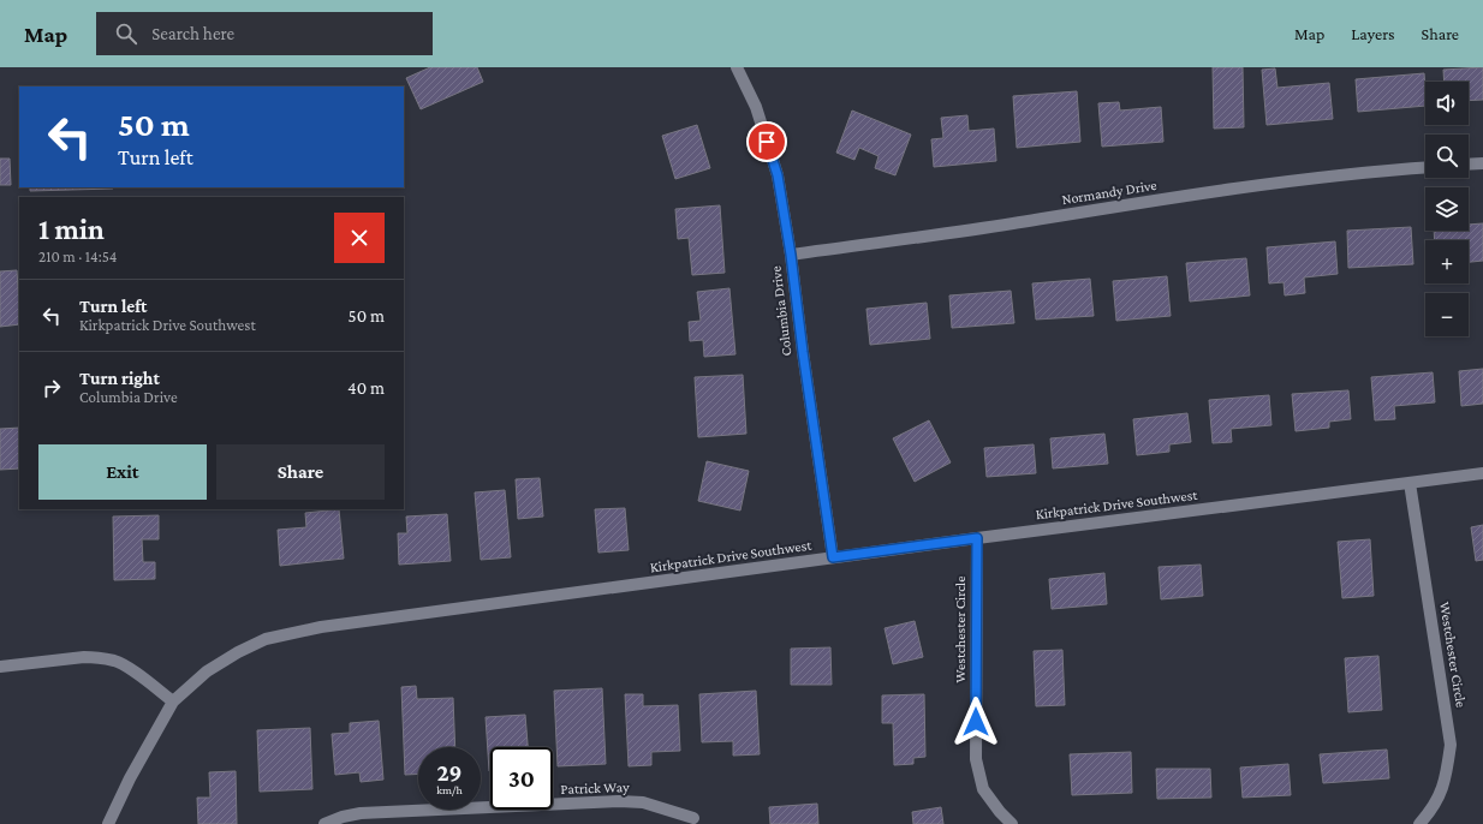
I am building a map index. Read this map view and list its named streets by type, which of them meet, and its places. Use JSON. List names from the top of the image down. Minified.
{"streets":{"street":["Normandy Drive","Columbia Drive","Kirkpatrick Drive Southwest","Westchester Circle","Patrick Way"]},"crossings":[["Normandy Drive","Columbia Drive"],["Columbia Drive","Kirkpatrick Drive Southwest"],["Kirkpatrick Drive Southwest","Westchester Circle"]],"page":{"header":"Map","search":"Search here","nav":["Map","Layers","Share"],"map_buttons":["+","−"],"turn":["50 m","Turn left"],"heading":["1 min","210 m · 14:54"],"list":[{"name":"Turn left","note":"Kirkpatrick Drive Southwest","value":"50 m"},{"name":"Turn right","note":"Columbia Drive","value":"40 m"}],"buttons":["Exit","Share"],"speed":"29 km/h","limit":"30"}}
